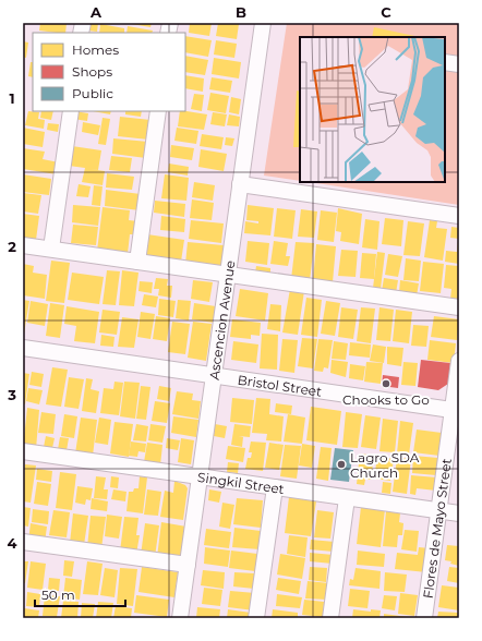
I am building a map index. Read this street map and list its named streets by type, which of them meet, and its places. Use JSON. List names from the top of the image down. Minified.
{"streets":{"street":["Ascencion Avenue","Bristol Street","Singkil Street","Flores de Mayo Street"]},"crossings":[["Ascencion Avenue","Bristol Street"],["Ascencion Avenue","Singkil Street"],["Bristol Street","Flores de Mayo Street"],["Singkil Street","Flores de Mayo Street"]],"places":["Chooks to Go","Lagro SDA Church"],"legend":["Homes","Shops","Public"],"scale_bar":"50 m","grid":{"columns":["A","B","C"],"rows":["1","2","3","4"]}}
